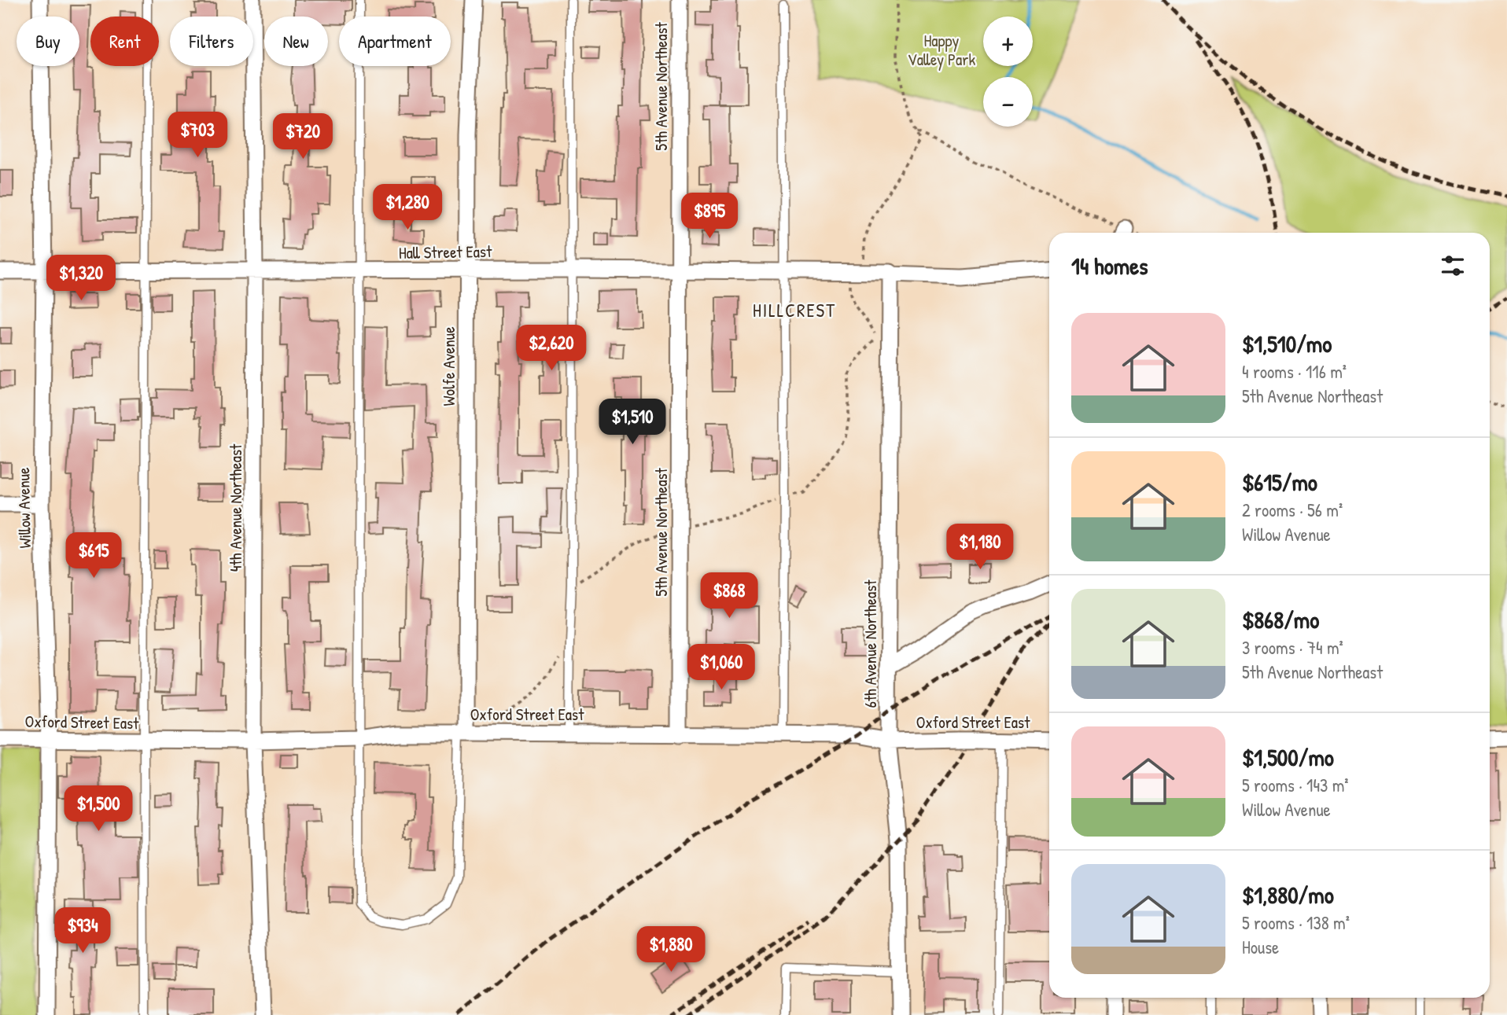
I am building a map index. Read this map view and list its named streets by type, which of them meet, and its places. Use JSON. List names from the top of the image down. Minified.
{"streets":{"street":["5th Avenue Northeast","Hall Street East","Wolfe Avenue","Willow Avenue","4th Avenue Northeast","6th Avenue Northeast","Oxford Street East"]},"crossings":[["5th Avenue Northeast","Hall Street East"],["5th Avenue Northeast","Oxford Street East"],["Hall Street East","Wolfe Avenue"],["Hall Street East","Willow Avenue"],["Hall Street East","4th Avenue Northeast"],["Hall Street East","6th Avenue Northeast"],["Wolfe Avenue","Oxford Street East"],["Willow Avenue","Oxford Street East"],["4th Avenue Northeast","Oxford Street East"],["6th Avenue Northeast","Oxford Street East"]],"districts":["HILLCREST"],"parks":["Happy Valley Park"],"page":{"map_buttons":["+","−"],"chip":["Buy","Rent","Filters","New","Apartment"],"price":["$703","$720","$1,280","$895","$1,320","$2,620","$1,510","$1,180","$615","$868","$1,060","$1,500","$934","$1,880"],"heading":"14 homes","list":[{"name":"$1,510/mo","note":"4 rooms · 116 m² · 5th Avenue Northeast"},{"name":"$615/mo","note":"2 rooms · 56 m² · Willow Avenue"},{"name":"$868/mo","note":"3 rooms · 74 m² · 5th Avenue Northeast"},{"name":"$1,500/mo","note":"5 rooms · 143 m² · Willow Avenue"},{"name":"$1,880/mo","note":"5 rooms · 138 m² · House"}]}}
